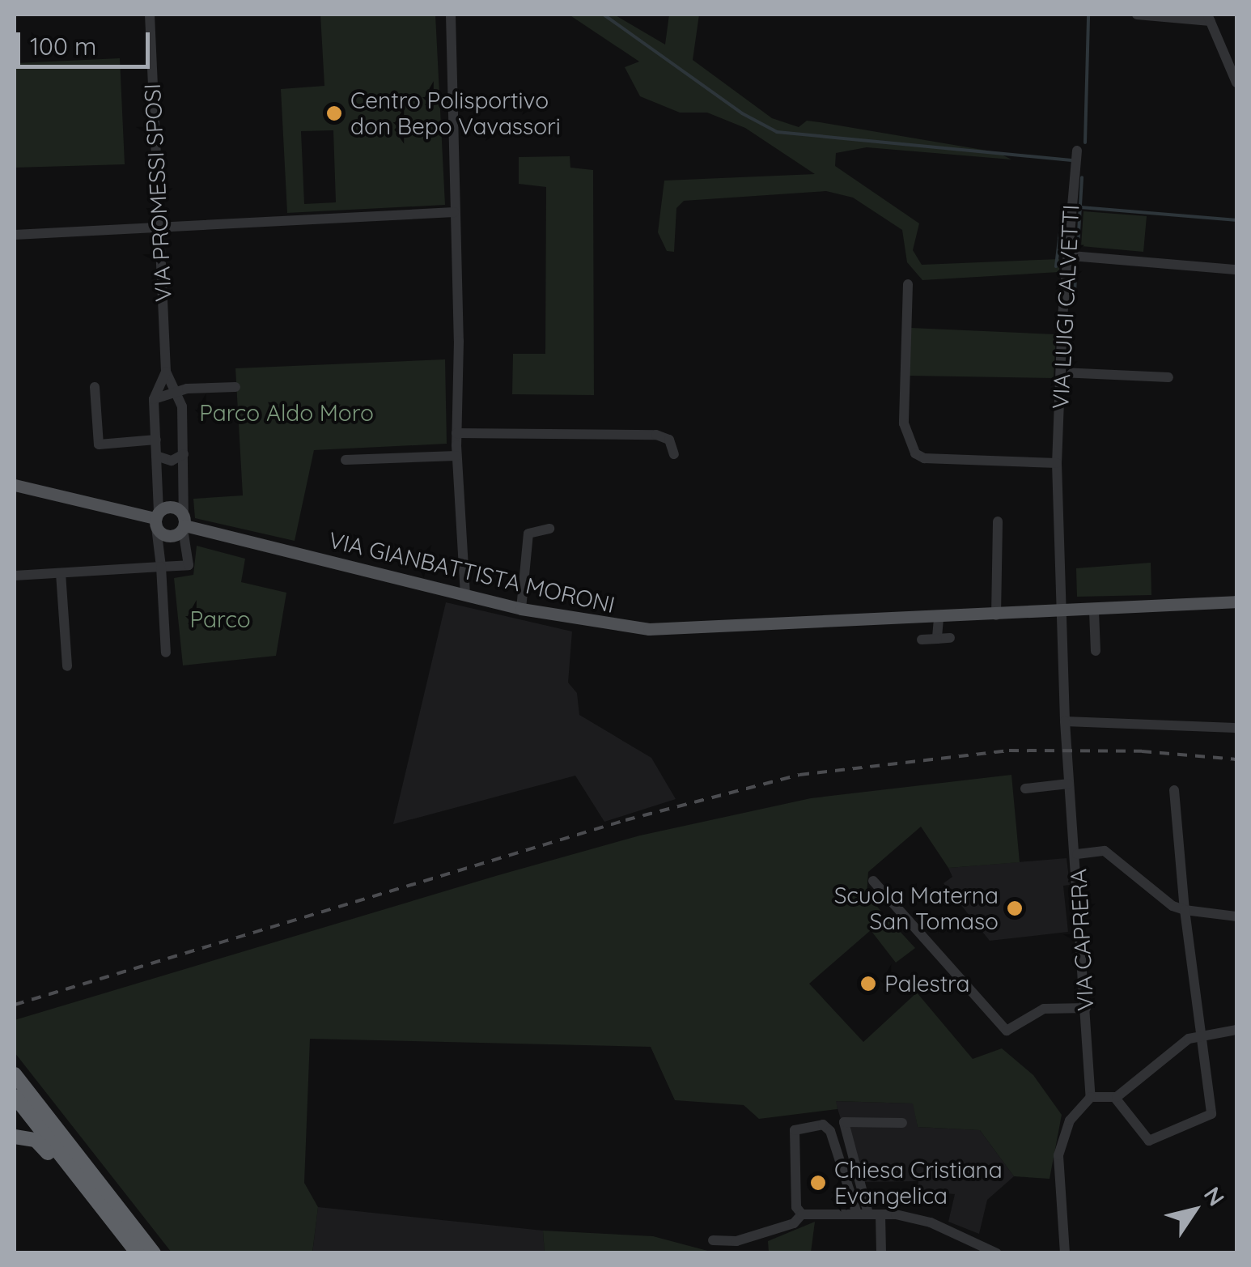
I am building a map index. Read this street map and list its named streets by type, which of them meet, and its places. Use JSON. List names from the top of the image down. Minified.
{"streets":{"main road":["VIA GIANBATTISTA MORONI"],"street":["VIA PROMESSI SPOSI","VIA LUIGI CALVETTI","VIA CAPRERA"]},"crossings":[["VIA PROMESSI SPOSI","VIA GIANBATTISTA MORONI"],["VIA LUIGI CALVETTI","VIA GIANBATTISTA MORONI"],["VIA LUIGI CALVETTI","VIA CAPRERA"]],"parks":["Parco Aldo Moro","Parco"],"places":["Centro Polisportivo don Bepo Vavassori","Scuola Materna San Tomaso","Palestra","Chiesa Cristiana Evangelica"],"scale_bar":"100 m","north":"top right"}
